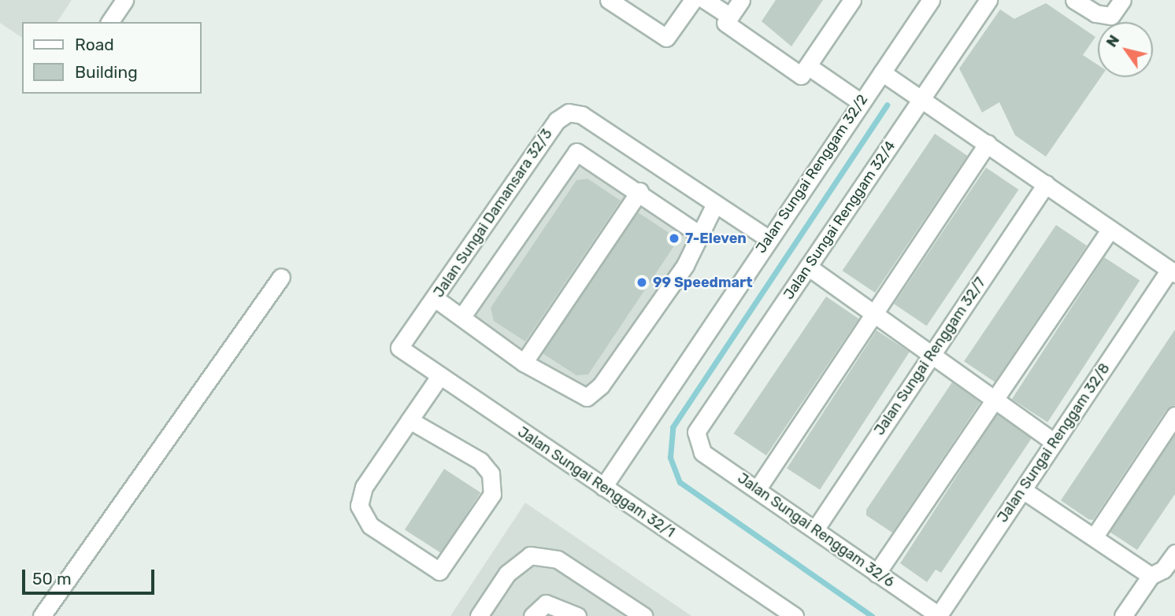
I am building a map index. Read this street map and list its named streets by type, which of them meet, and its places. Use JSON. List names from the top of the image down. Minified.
{"streets":{"street":["Jalan Sungai Renggam 32/2","Jalan Sungai Damansara 32/3","Jalan Sungai Renggam 32/4","Jalan Sungai Renggam 32/7","Jalan Sungai Renggam 32/8","Jalan Sungai Renggam 32/1","Jalan Sungai Renggam 32/6"]},"crossings":[["Jalan Sungai Renggam 32/2","Jalan Sungai Damansara 32/3"],["Jalan Sungai Renggam 32/2","Jalan Sungai Renggam 32/1"],["Jalan Sungai Damansara 32/3","Jalan Sungai Renggam 32/1"],["Jalan Sungai Renggam 32/4","Jalan Sungai Renggam 32/6"],["Jalan Sungai Renggam 32/7","Jalan Sungai Renggam 32/6"],["Jalan Sungai Renggam 32/8","Jalan Sungai Renggam 32/6"]],"places":["7-Eleven","99 Speedmart"],"legend":["Road","Building"],"scale_bar":"50 m","north":"top left"}
